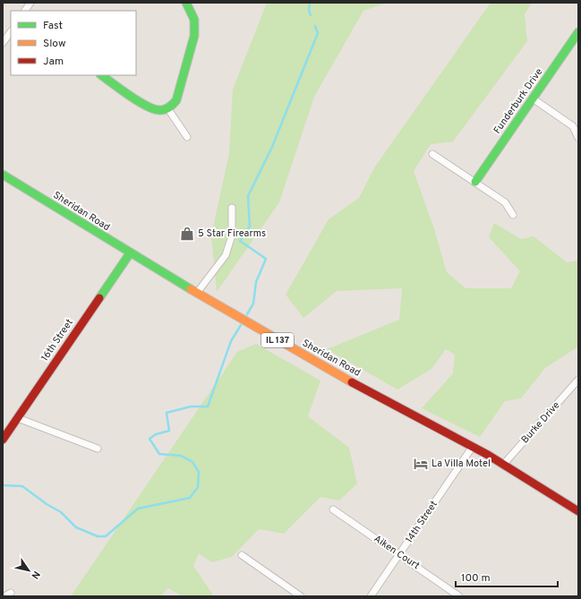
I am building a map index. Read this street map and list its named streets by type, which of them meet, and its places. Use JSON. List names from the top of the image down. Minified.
{"streets":{"main road":["Funderburk Drive","Sheridan Road","16th Street","IL 137"],"street":["Burke Drive","14th Street","Aiken Court"]},"crossings":[["Sheridan Road","16th Street"],["Sheridan Road","Burke Drive"],["Sheridan Road","14th Street"],["14th Street","Aiken Court"]],"places":{"shop":["5 Star Firearms"],"hotel":["La Villa Motel"]},"legend":["Fast","Slow","Jam"],"scale_bar":"100 m","north":"bottom right"}
